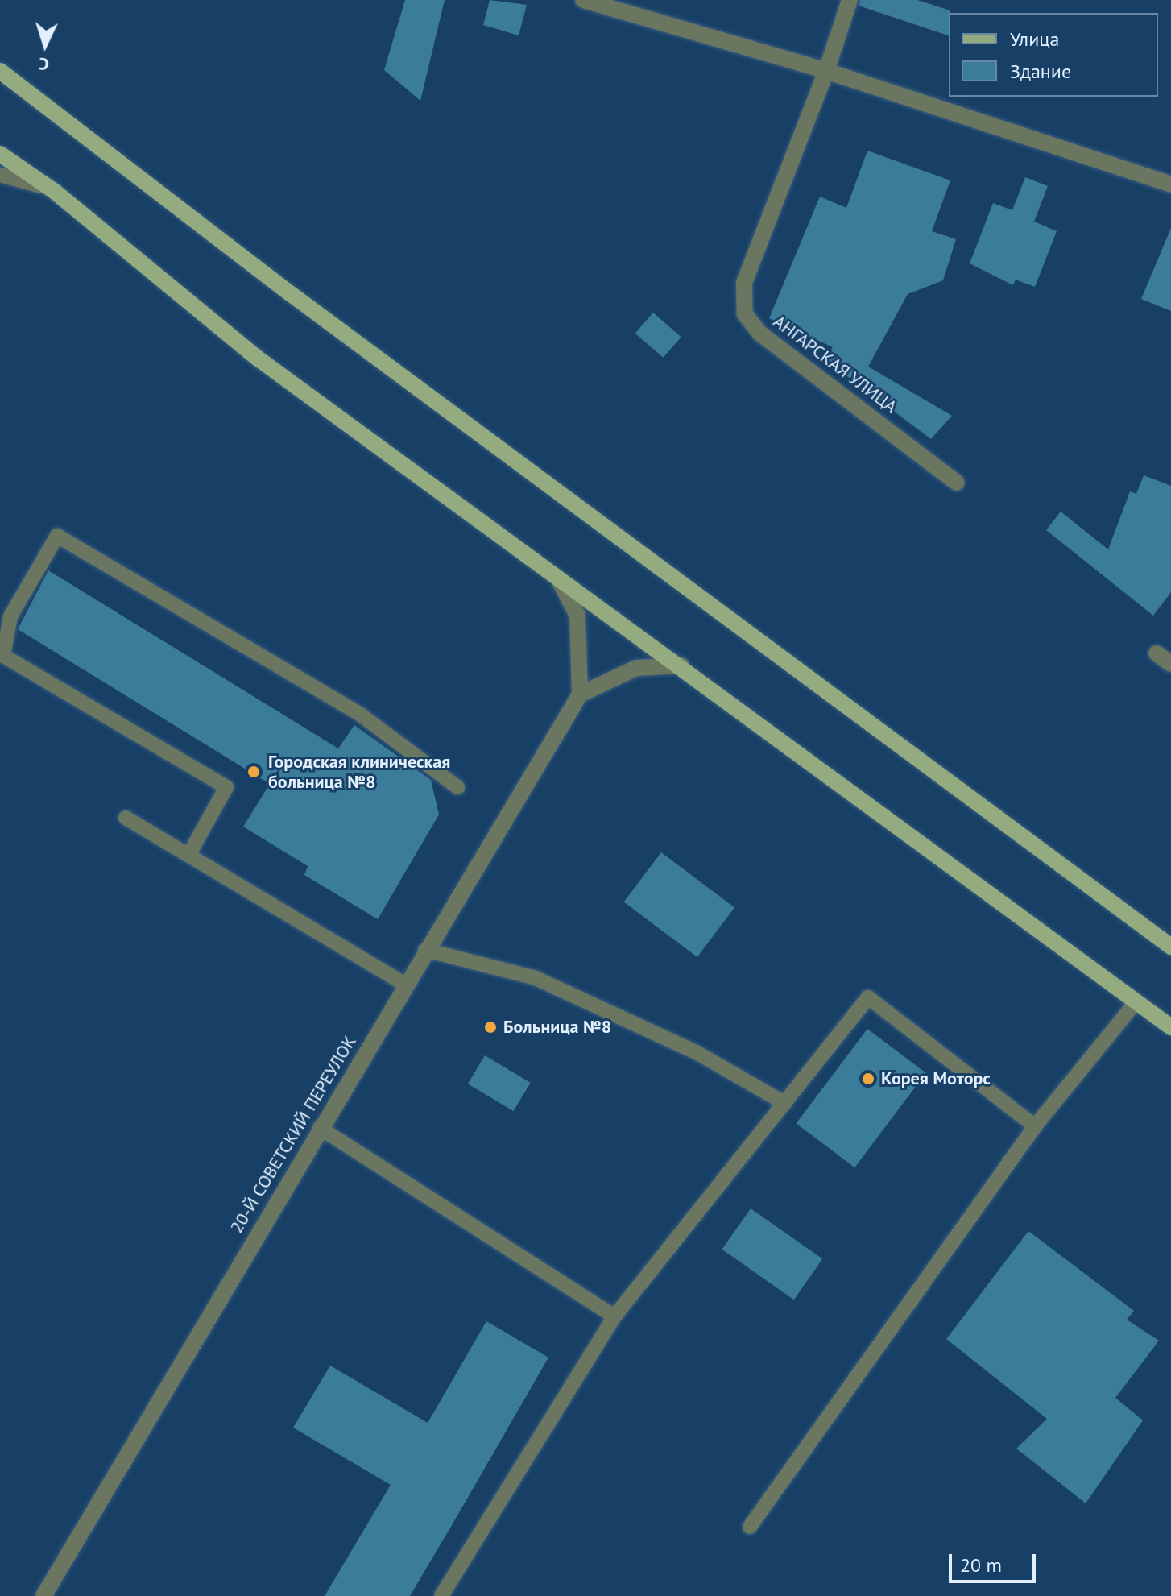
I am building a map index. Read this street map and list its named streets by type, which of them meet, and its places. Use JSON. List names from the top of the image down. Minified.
{"streets":{"street":["АНГАРСКАЯ УЛИЦА","20-Й СОВЕТСКИЙ ПЕРЕУЛОК"]},"places":["Городская клиническая больница №8","Больница №8","Корея Моторс"],"legend":["Улица","Здание"],"scale_bar":"20 m","north":"bottom"}
